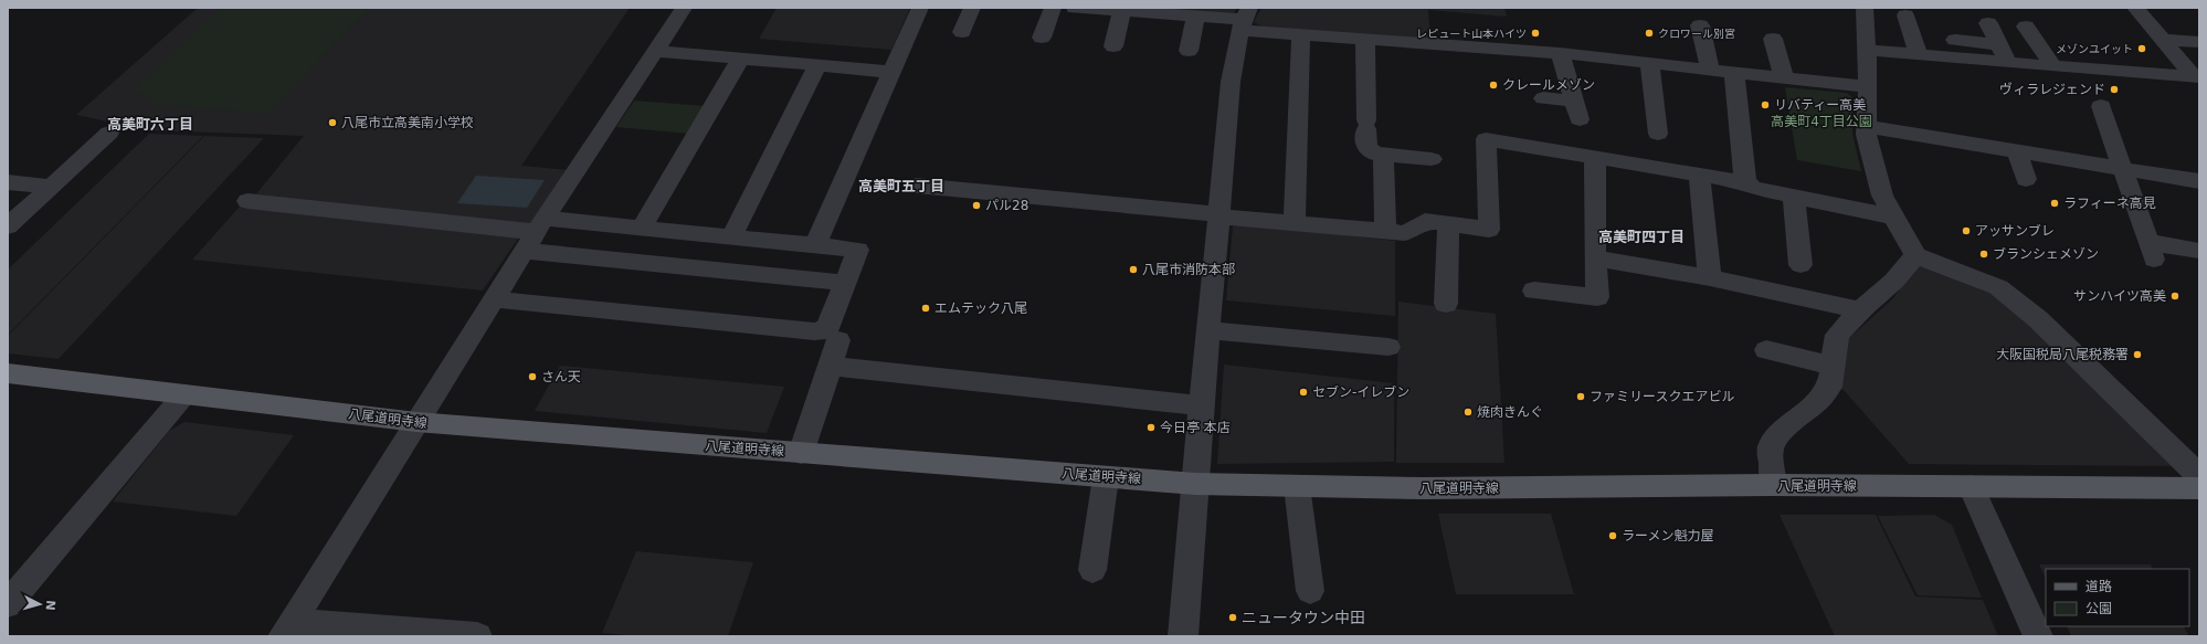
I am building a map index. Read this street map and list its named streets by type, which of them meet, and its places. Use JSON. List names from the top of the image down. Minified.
{"streets":{"main road":["八尾道明寺線"]},"districts":["高美町六丁目","高美町五丁目","高美町四丁目"],"parks":["高美町4丁目公園"],"places":["レピュート山本ハイツ","クロワール別宮","メゾンユイット","クレールメゾン","ヴィラレジェンド","リバティー高美","八尾市立高美南小学校","ラフィーネ高見","パル28","アッサンブレ","ブランシェメゾン","八尾市消防本部","サンハイツ高美","エムテック八尾","大阪国税局八尾税務署","さん天","セブン-イレブン","ファミリースクエアビル","焼肉きんぐ","今日亭 本店","ラーメン魁力屋","ニュータウン中田"],"legend":["道路","公園"],"north":"right"}
